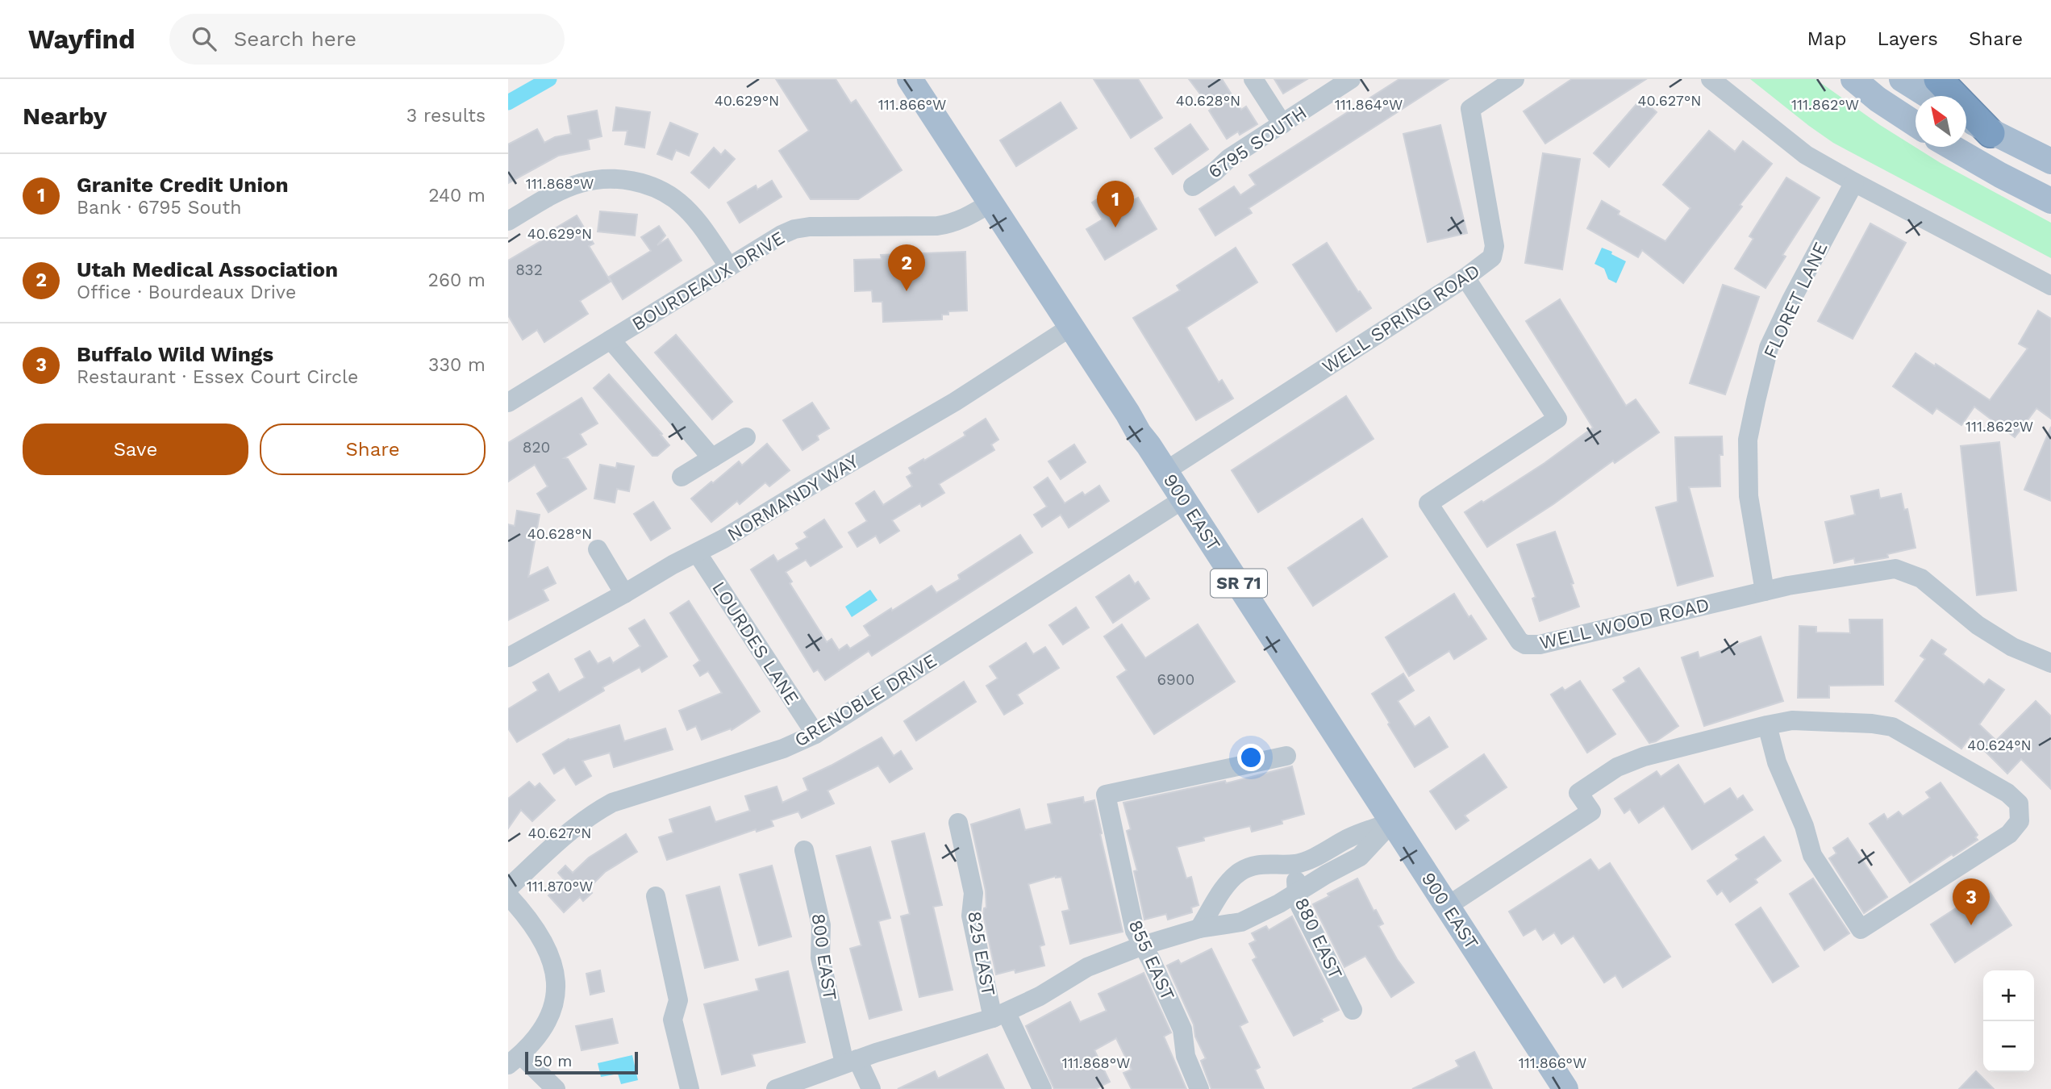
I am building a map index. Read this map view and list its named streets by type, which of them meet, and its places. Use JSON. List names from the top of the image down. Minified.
{"streets":{"main road":["900 EAST","SR 71"],"street":["6795 SOUTH","BOURDEAUX DRIVE","FLORET LANE","WELL SPRING ROAD","NORMANDY WAY","WELL WOOD ROAD","LOURDES LANE","GRENOBLE DRIVE","880 EAST","825 EAST","800 EAST","855 EAST"]},"crossings":[["BOURDEAUX DRIVE","900 EAST"],["FLORET LANE","WELL WOOD ROAD"],["WELL SPRING ROAD","900 EAST"],["WELL SPRING ROAD","WELL WOOD ROAD"],["NORMANDY WAY","900 EAST"],["NORMANDY WAY","LOURDES LANE"],["900 EAST","GRENOBLE DRIVE"],["LOURDES LANE","GRENOBLE DRIVE"]],"house_numbers":["832","820","6900"],"scale_bar":"50 m","north":"top left","page":{"header":"Wayfind","search":"Search here","nav":["Map","Layers","Share"],"heading":["Nearby","3 results"],"list":[{"mark":"1","name":"Granite Credit Union","note":"Bank · 6795 South","value":"240 m"},{"mark":"2","name":"Utah Medical Association","note":"Office · Bourdeaux Drive","value":"260 m"},{"mark":"3","name":"Buffalo Wild Wings","note":"Restaurant · Essex Court Circle","value":"330 m"}],"pins":["1","2","3"],"buttons":["Save","Share"],"map_buttons":["+","−"],"scale":"50 m"},"coordinates":["40.629°N","40.628°N","40.627°N","111.862°W","111.866°W","111.864°W","111.868°W","40.624°N","111.870°W"]}
